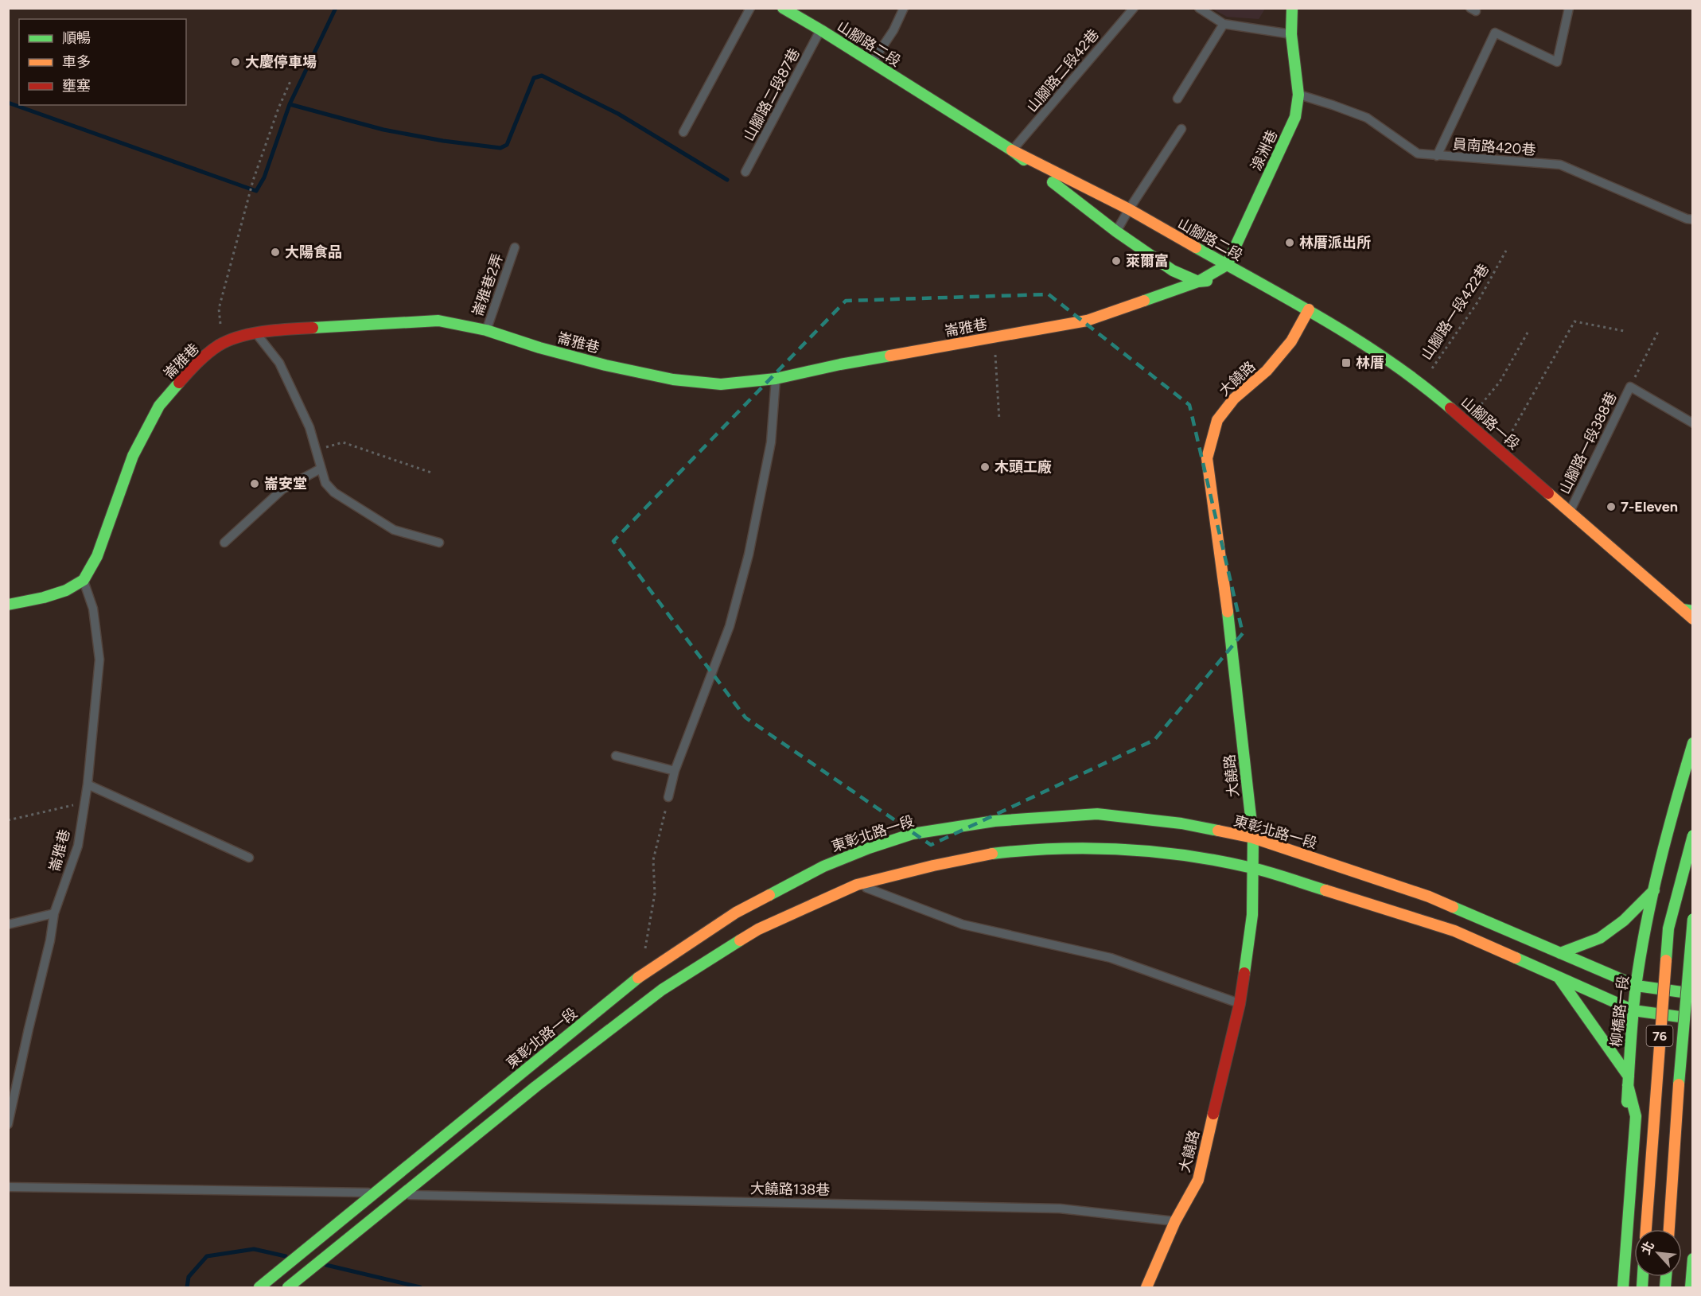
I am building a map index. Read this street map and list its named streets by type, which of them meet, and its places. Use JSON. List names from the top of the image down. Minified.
{"streets":{"main road":["山腳路二段","湶洲巷","崙雅巷","大饒路","山腳路一段","東彰北路一段","柳橋路一段","76"],"lane":["山腳路二段42巷","山腳路二段87巷","員南路420巷","崙雅巷2弄","山腳路一段388巷","大饒路138巷"],"path":["山腳路一段422巷"]},"crossings":[["山腳路二段","山腳路二段42巷"],["山腳路二段","山腳路二段87巷"],["山腳路二段","湶洲巷"],["山腳路二段","崙雅巷"],["山腳路二段","山腳路一段"],["員南路420巷","湶洲巷"],["崙雅巷2弄","崙雅巷"],["山腳路一段422巷","山腳路一段"],["大饒路","山腳路一段"],["大饒路","東彰北路一段"],["大饒路","大饒路138巷"],["山腳路一段","山腳路一段388巷"],["東彰北路一段","柳橋路一段"],["東彰北路一段","大饒路138巷"]],"places":{"other":["大慶停車場","林厝派出所","大陽食品","萊爾富","木頭工廠","崙安堂","7-Eleven"],"transit":["林厝"]},"legend":["順暢","車多","壅塞"],"north":"top left"}
